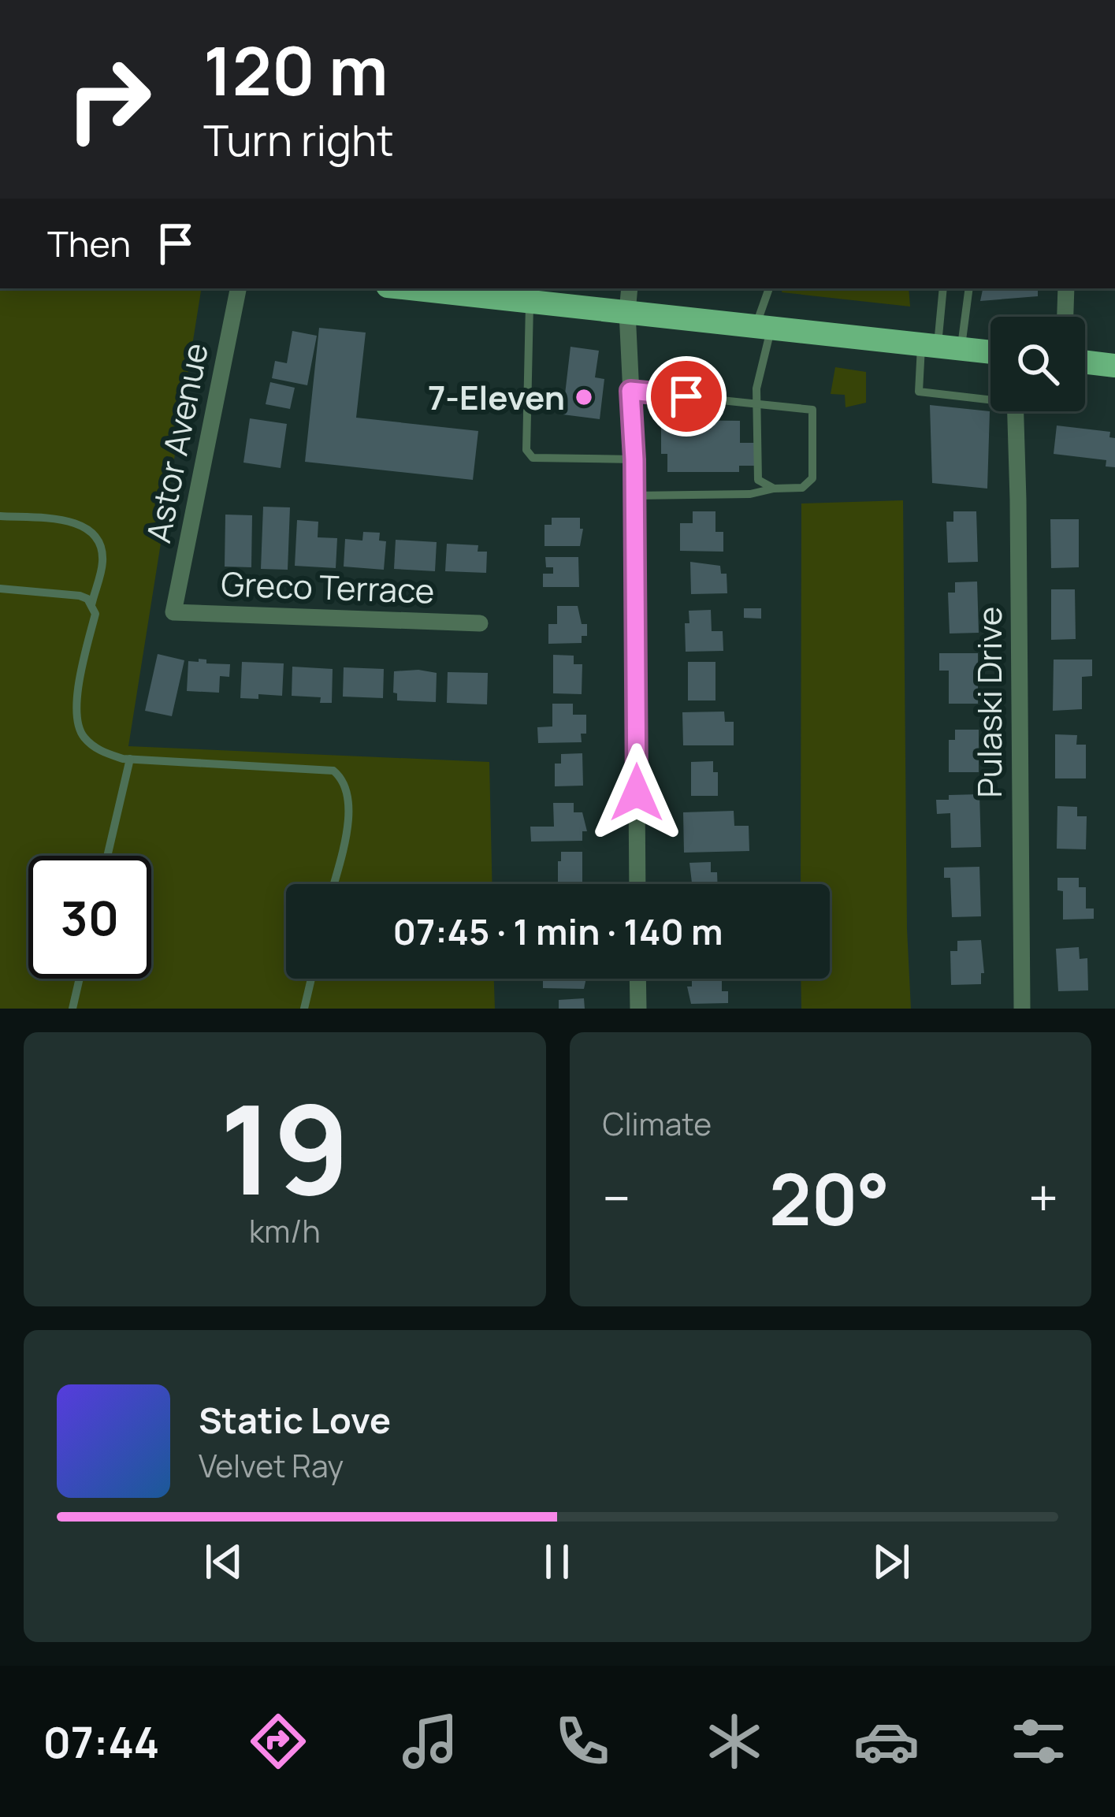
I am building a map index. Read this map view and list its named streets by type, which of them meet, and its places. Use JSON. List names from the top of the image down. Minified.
{"streets":{"street":["Astor Avenue","Greco Terrace","Pulaski Drive"]},"crossings":[["Astor Avenue","Greco Terrace"]],"places":["7-Eleven"],"page":{"turn":["120 m","Turn right"],"then":"Then","limit":"30","trip":"07:45 · 1 min · 140 m","tile":[["19","km/h"],"Climate"],"heat":["−","20°","+"],"song":["Static Love","Velvet Ray"],"tabs":"07:44"}}
